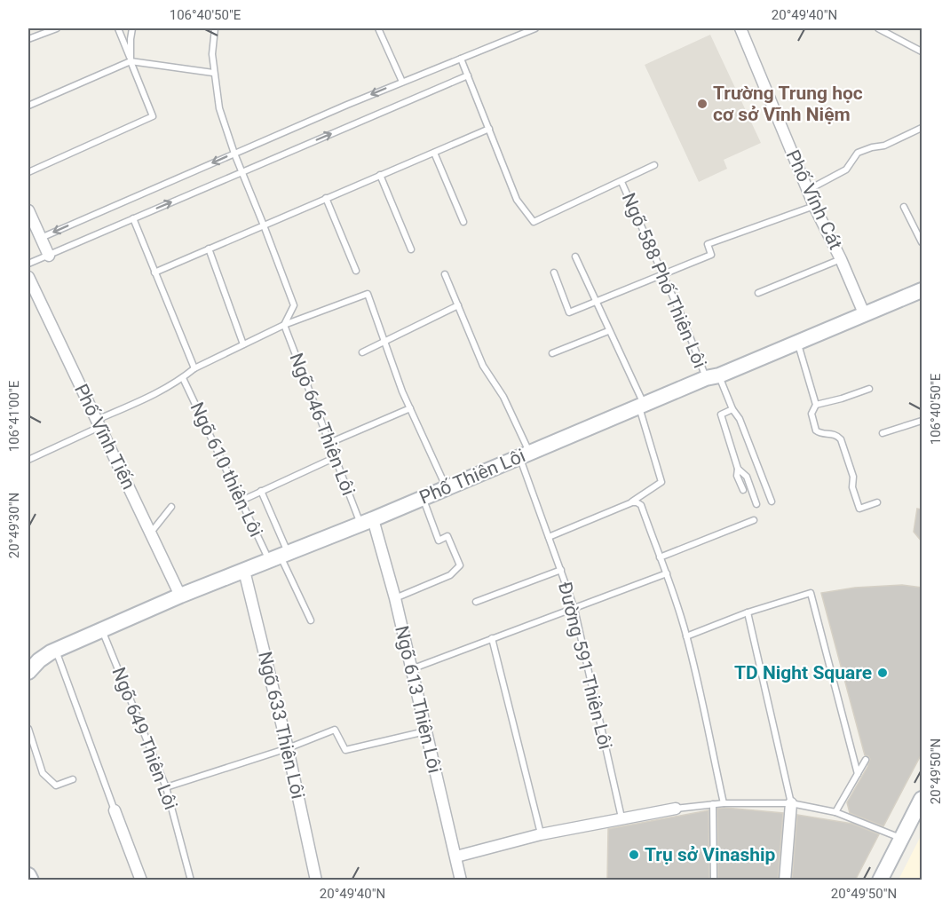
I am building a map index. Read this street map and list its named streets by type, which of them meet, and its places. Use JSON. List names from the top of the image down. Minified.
{"streets":{"main road":["Phố Thiên Lôi"],"street":["Phố Vĩnh Cát","Phố Vĩnh Tiến","Ngõ 613 Thiên Lôi","Ngõ 633 Thiên Lôi"],"lane":["Ngõ 588 Phố Thiên Lôi","Ngõ 646 Thiên Lôi","Ngõ 610 thiên Lôi","Đường 591 Thiên Lôi","Ngõ 649 Thiên Lôi"]},"crossings":[["Phố Vĩnh Cát","Phố Thiên Lôi"],["Ngõ 588 Phố Thiên Lôi","Phố Thiên Lôi"],["Ngõ 646 Thiên Lôi","Phố Thiên Lôi"],["Ngõ 646 Thiên Lôi","Ngõ 613 Thiên Lôi"],["Phố Vĩnh Tiến","Phố Thiên Lôi"],["Ngõ 610 thiên Lôi","Phố Thiên Lôi"],["Phố Thiên Lôi","Đường 591 Thiên Lôi"],["Phố Thiên Lôi","Ngõ 613 Thiên Lôi"],["Phố Thiên Lôi","Ngõ 633 Thiên Lôi"],["Phố Thiên Lôi","Ngõ 649 Thiên Lôi"]],"places":["Trường Trung học cơ sở Vĩnh Niệm","TD Night Square","Trụ sở Vinaship"],"coordinates":["106°40'50\"E","20°49'40\"N","106°41'00\"E","20°49'30\"N","20°49'50\"N"]}
